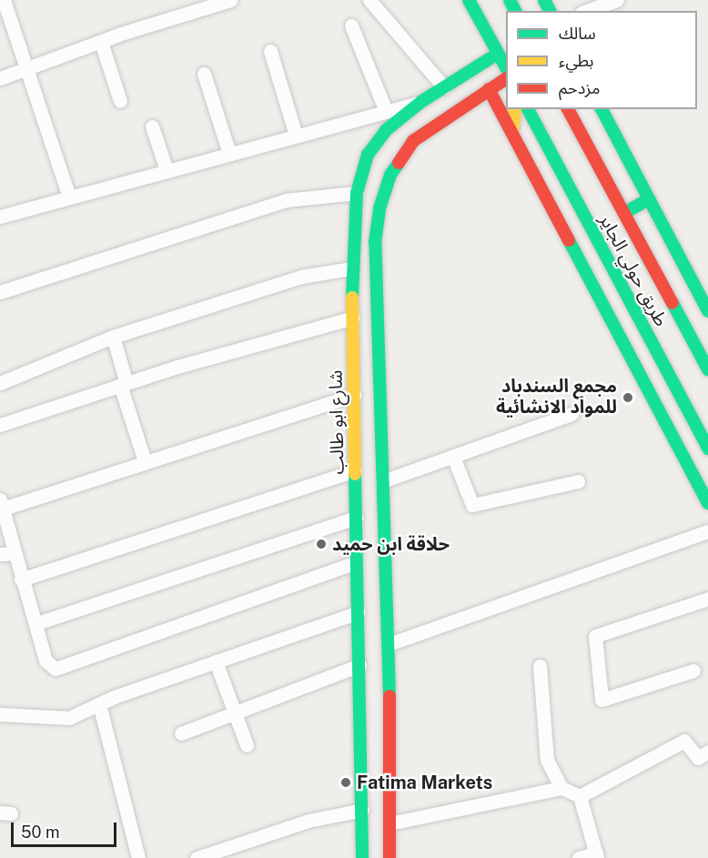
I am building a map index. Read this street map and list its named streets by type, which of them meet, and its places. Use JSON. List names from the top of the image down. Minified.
{"streets":{"main road":["طريق حولي الجاير","شارع ابو طالب"]},"places":["مجمع السندباد للمواد الانشائية","حلاقة ابن حميد","Fatima Markets"],"legend":["سالك","بطيء","مزدحم"],"scale_bar":"50 m"}
